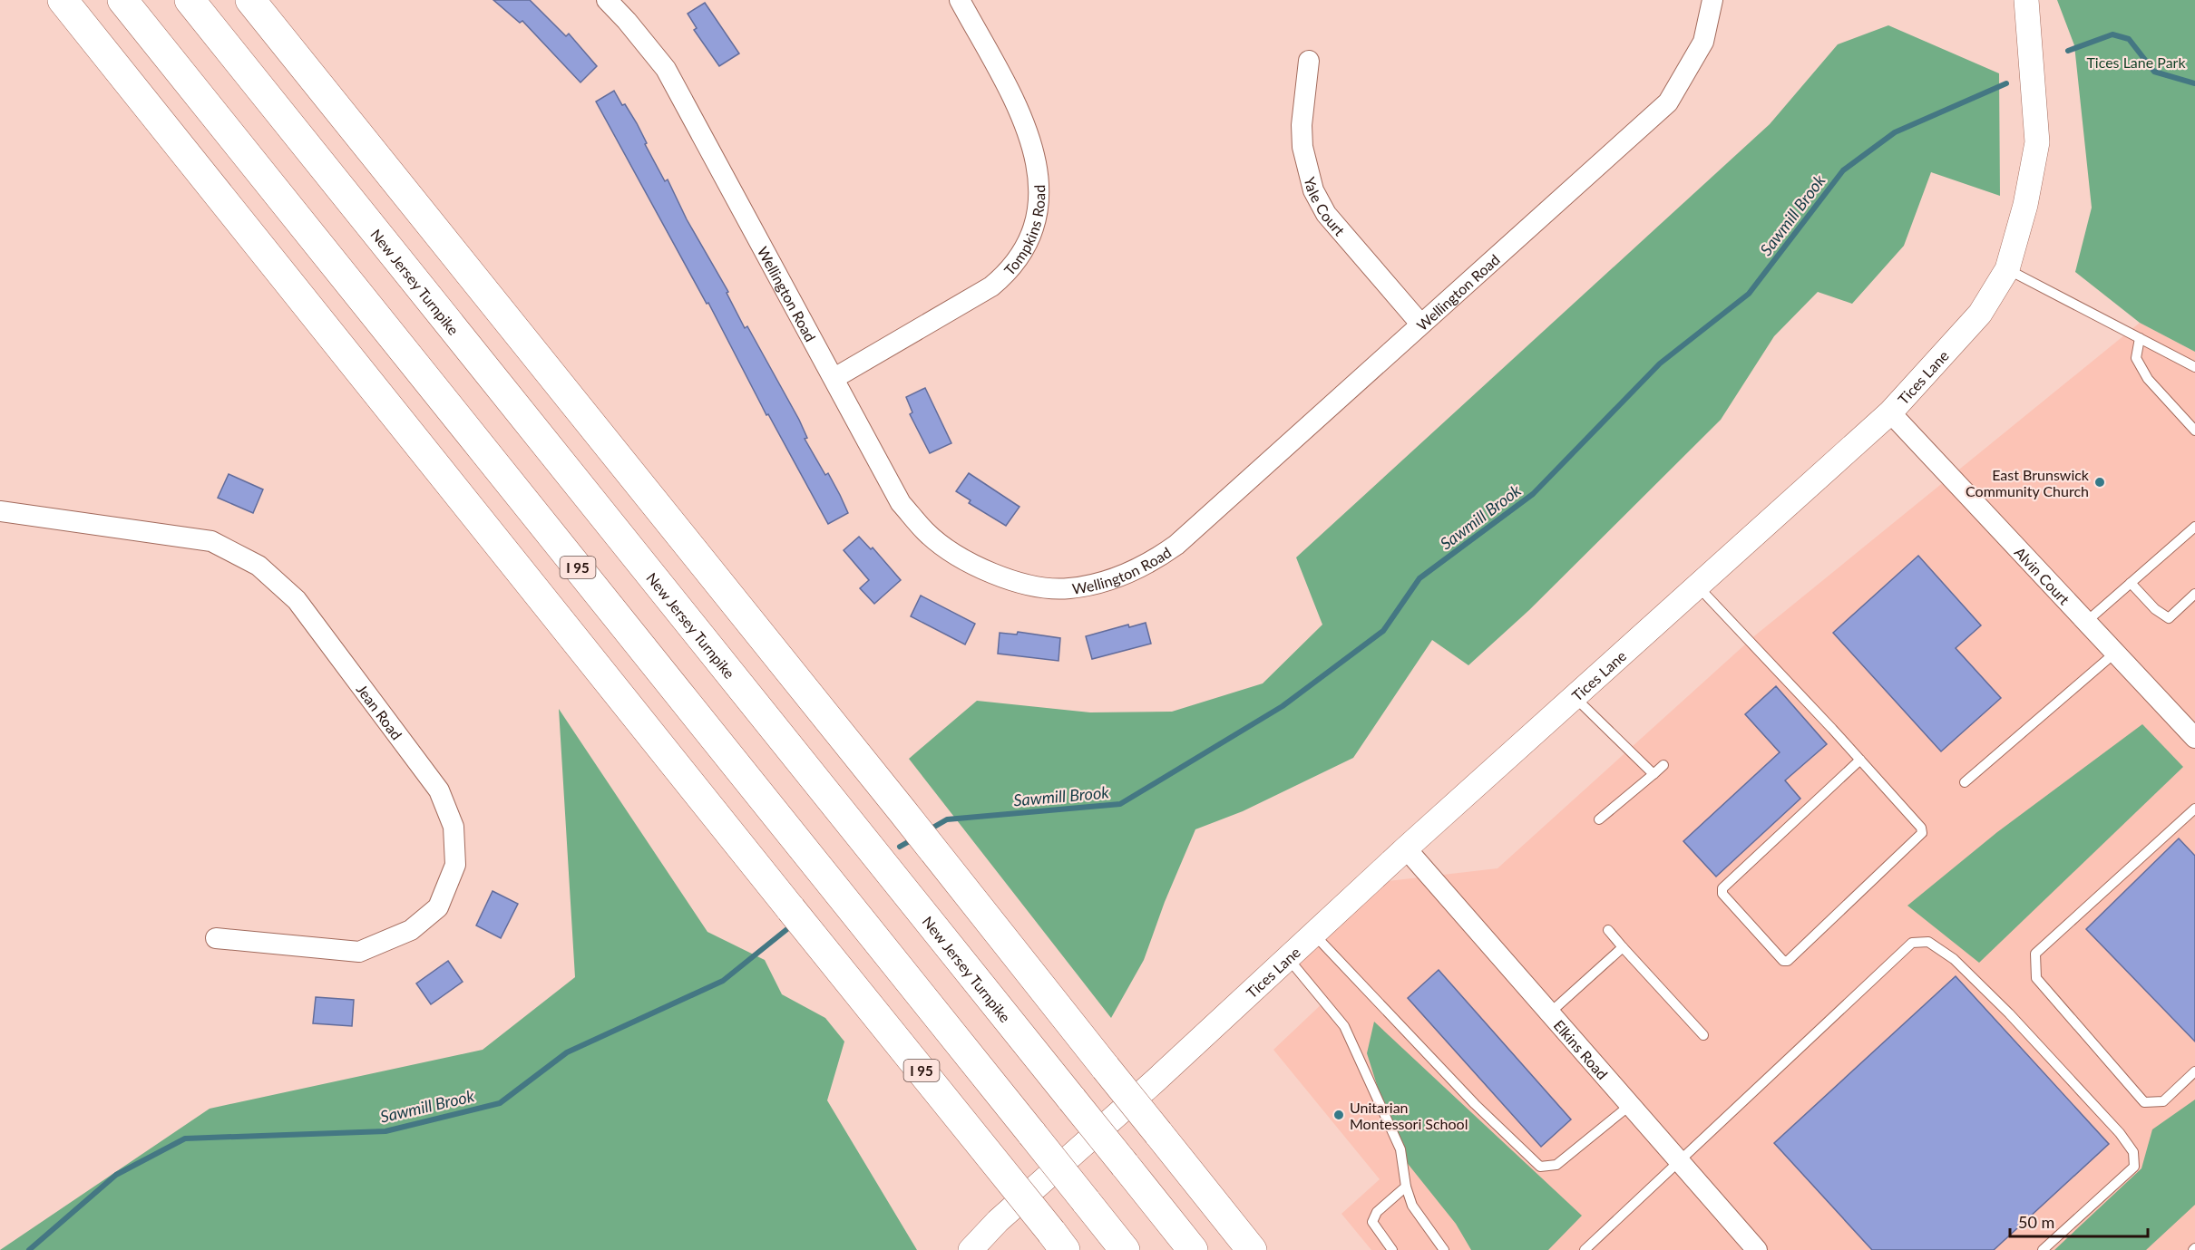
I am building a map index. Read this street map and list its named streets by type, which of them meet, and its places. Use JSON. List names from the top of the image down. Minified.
{"streets":{"highway":["New Jersey Turnpike","I 95"],"street":["Yale Court","Tompkins Road","Wellington Road","Tices Lane","Alvin Court","Jean Road","Elkins Road"]},"crossings":[["Yale Court","Wellington Road"],["Tompkins Road","Wellington Road"],["Tices Lane","Alvin Court"],["Tices Lane","Elkins Road"]],"water":["Sawmill Brook"],"parks":["Tices Lane Park"],"places":["East Brunswick Community Church","Unitarian Montessori School"],"scale_bar":"50 m"}
